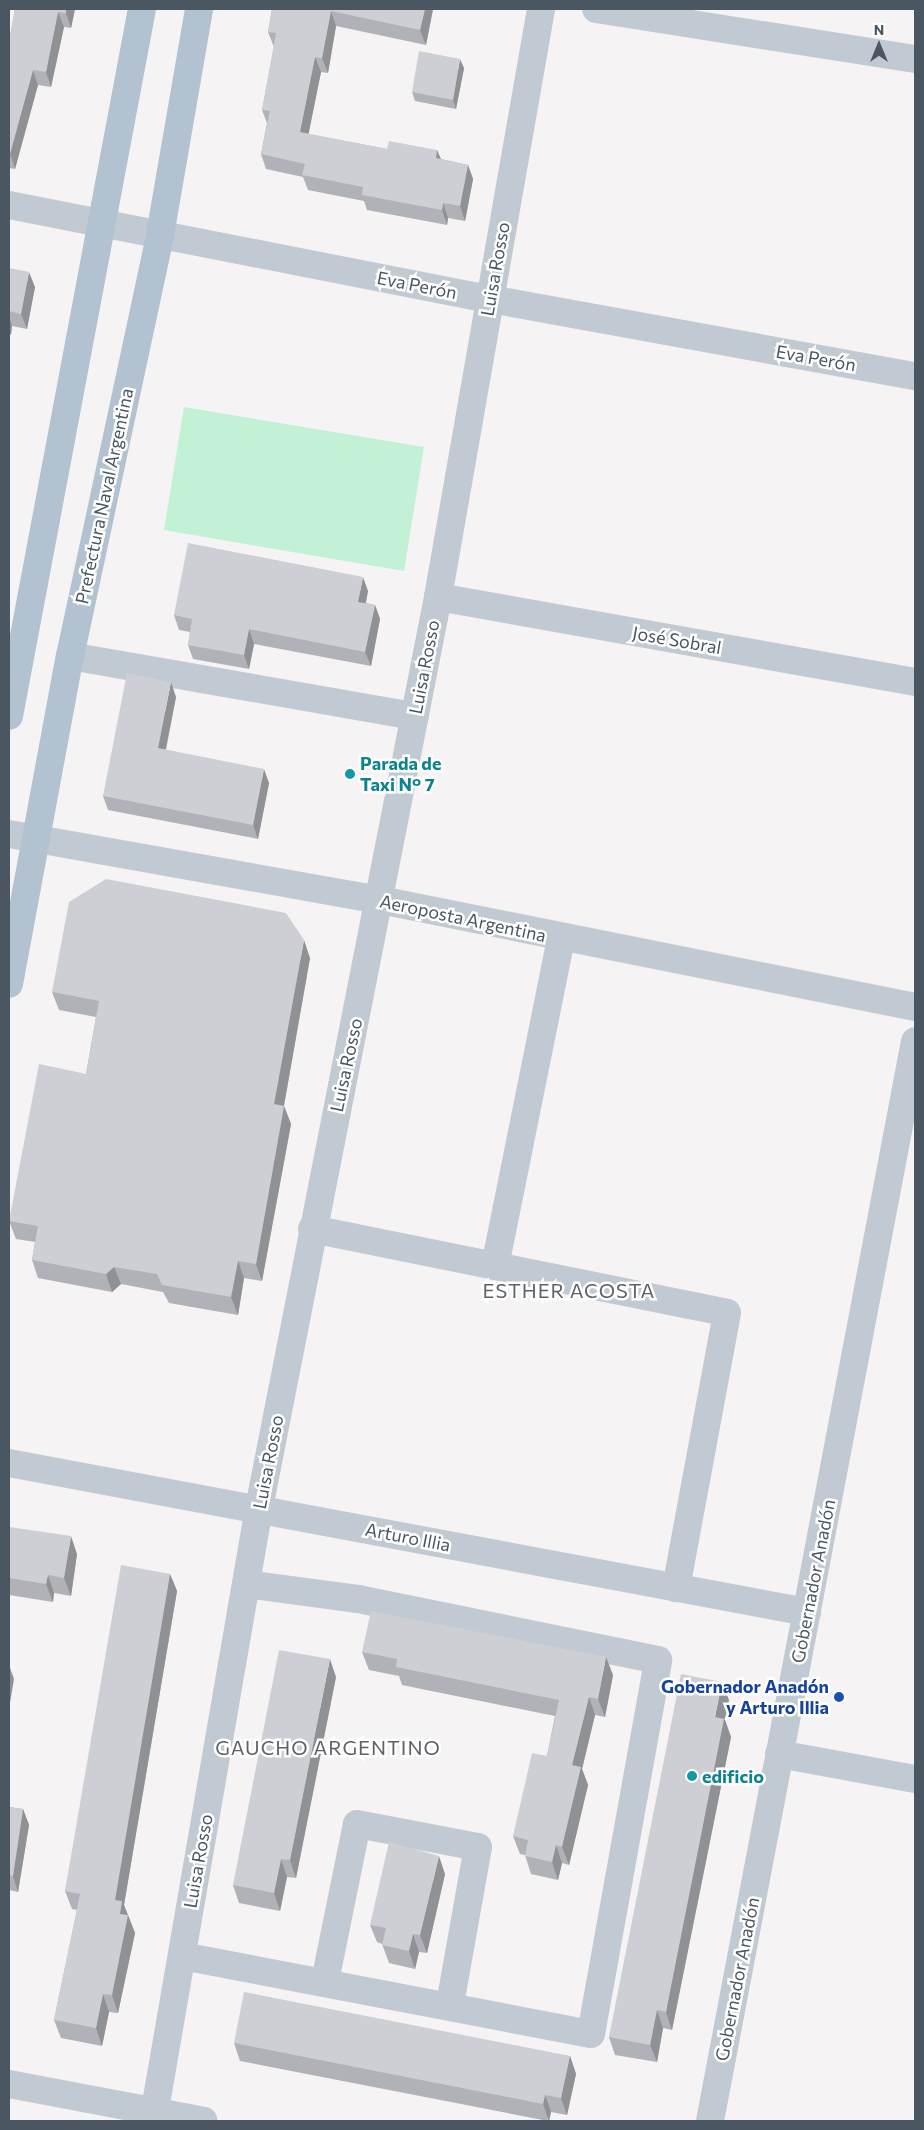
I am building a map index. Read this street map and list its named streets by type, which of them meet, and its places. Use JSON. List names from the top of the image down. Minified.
{"streets":{"main road":["Prefectura Naval Argentina"],"street":["Luisa Rosso","Eva Perón","José Sobral","Aeroposta Argentina","Arturo Illia","Gobernador Anadón"]},"crossings":[["Luisa Rosso","Eva Perón"],["Luisa Rosso","José Sobral"],["Luisa Rosso","Aeroposta Argentina"],["Luisa Rosso","Arturo Illia"],["Eva Perón","Prefectura Naval Argentina"],["Prefectura Naval Argentina","Aeroposta Argentina"],["Arturo Illia","Gobernador Anadón"]],"districts":["ESTHER ACOSTA","GAUCHO ARGENTINO"],"places":["Parada de Taxi N° 7","Gobernador Anadón y Arturo Illia","edificio"],"north":"top"}
